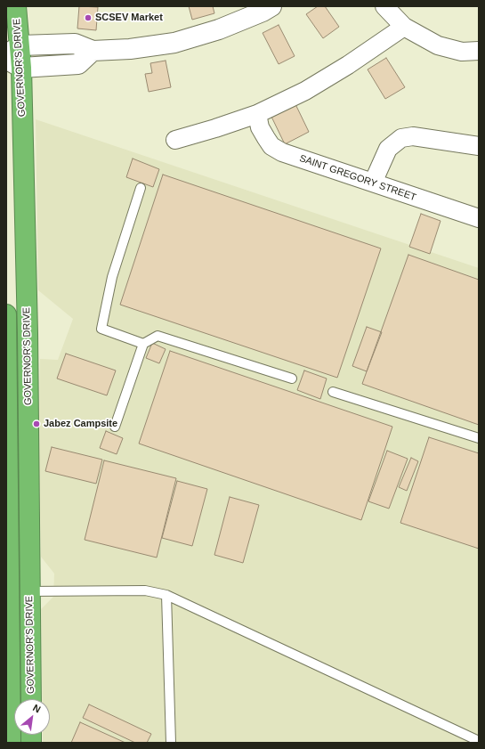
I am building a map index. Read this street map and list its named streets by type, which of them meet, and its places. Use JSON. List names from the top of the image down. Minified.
{"streets":{"highway":["GOVERNOR'S DRIVE"],"street":["SAINT GREGORY STREET"]},"places":["SCSEV Market","Jabez Campsite"],"north":"top right"}
